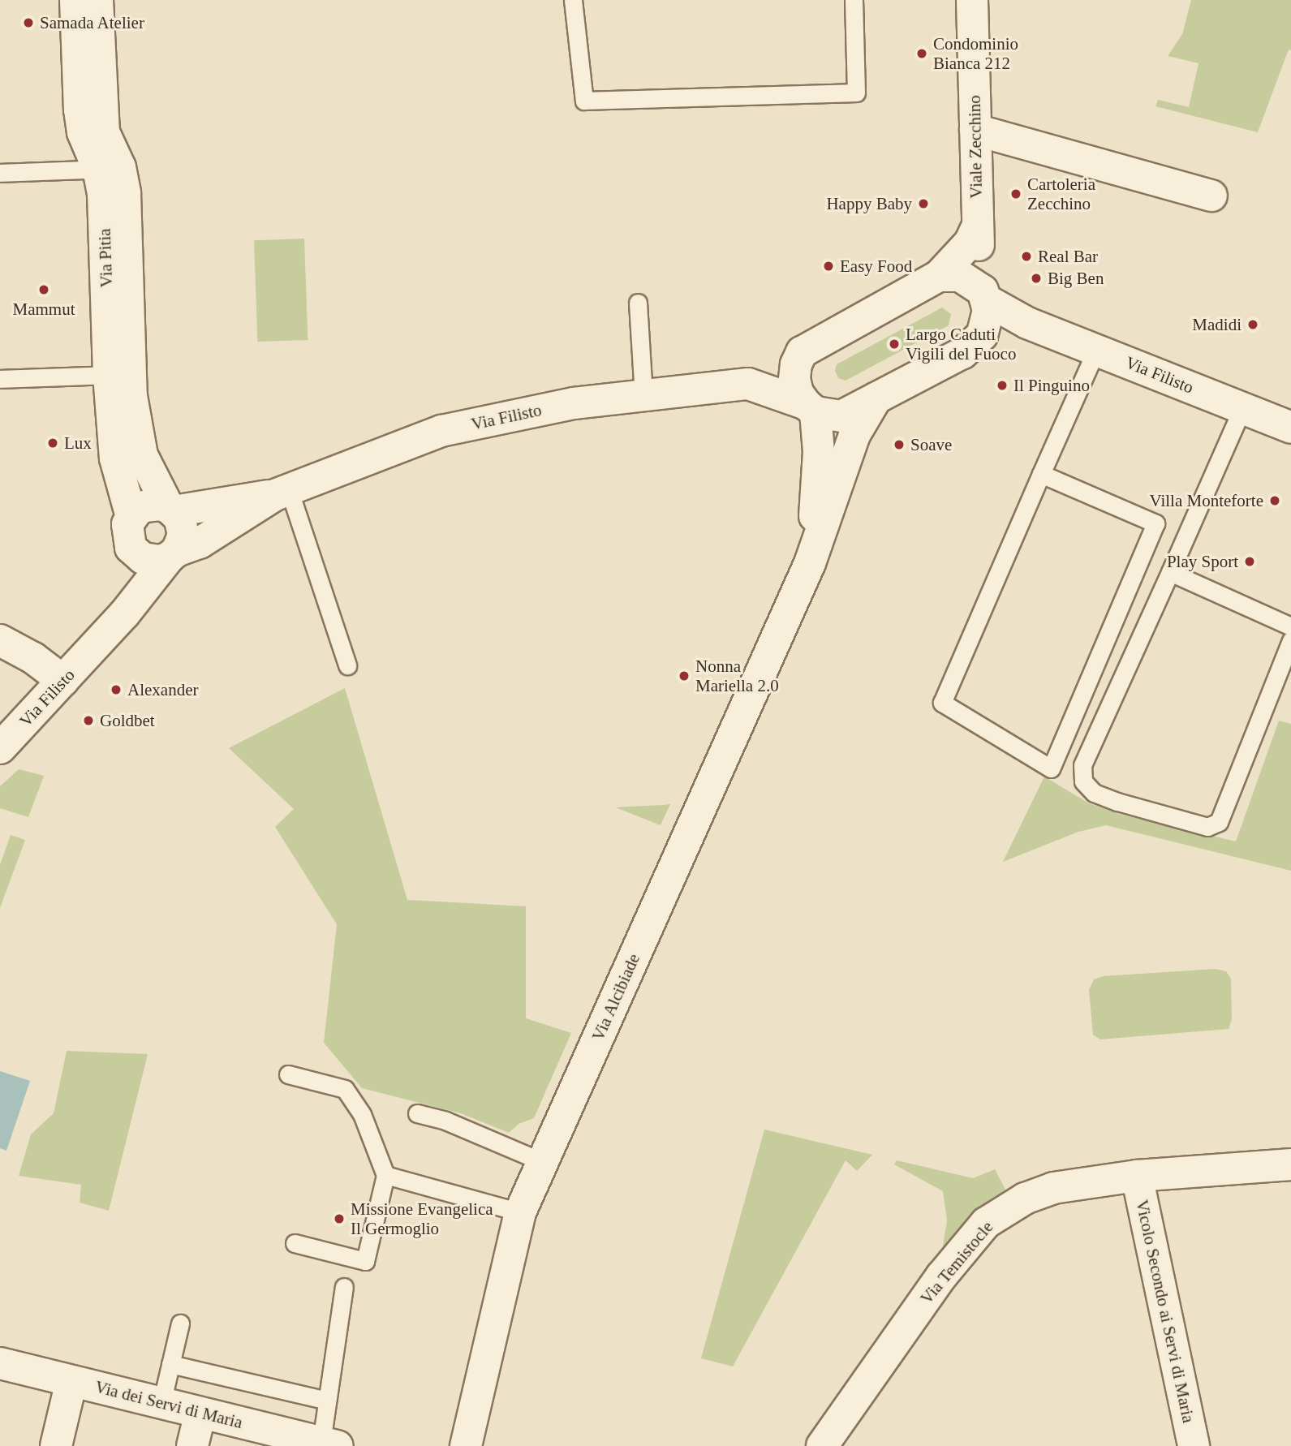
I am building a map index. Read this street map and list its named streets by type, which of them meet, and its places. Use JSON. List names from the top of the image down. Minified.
{"streets":{"street":["Viale Zecchino","Via Pitia","Via Filisto","Via Alcibiade","Via Temistocle","Vicolo Secondo ai Servi di Maria","Via dei Servi di Maria"]},"crossings":[["Viale Zecchino","Via Filisto"],["Via Pitia","Via Filisto"],["Via Temistocle","Vicolo Secondo ai Servi di Maria"]],"places":["Samada Atelier","Condominio Bianca 212","Cartoleria Zecchino","Happy Baby","Real Bar","Easy Food","Big Ben","Mammut","Madidi","Largo Caduti Vigili del Fuoco","Il Pinguino","Lux","Soave","Villa Monteforte","Play Sport","Nonna Mariella 2.0","Alexander","Goldbet","Missione Evangelica Il Germoglio"]}
